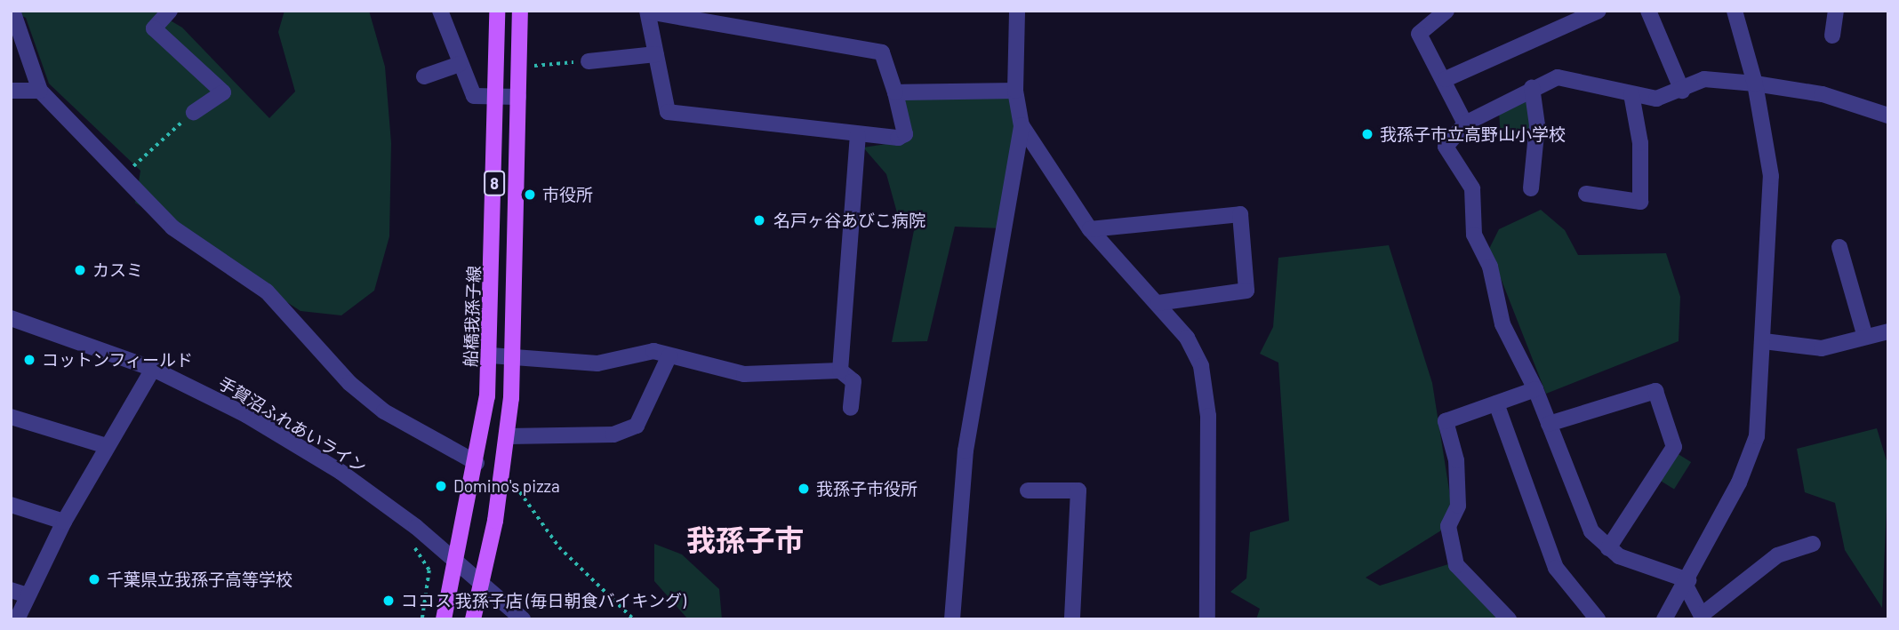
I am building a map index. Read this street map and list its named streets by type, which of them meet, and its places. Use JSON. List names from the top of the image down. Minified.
{"streets":{"main road":["8","船橋我孫子線"],"street":["手賀沼ふれあいライン"]},"crossings":[["8","手賀沼ふれあいライン"],["船橋我孫子線","手賀沼ふれあいライン"]],"districts":["我孫子市"],"places":["我孫子市立高野山小学校","市役所","名戸ヶ谷あびこ病院","カスミ","コットンフィールド","Domino's pizza","我孫子市役所","千葉県立我孫子高等学校","ココス 我孫子店 (毎日朝食バイキング)"]}
